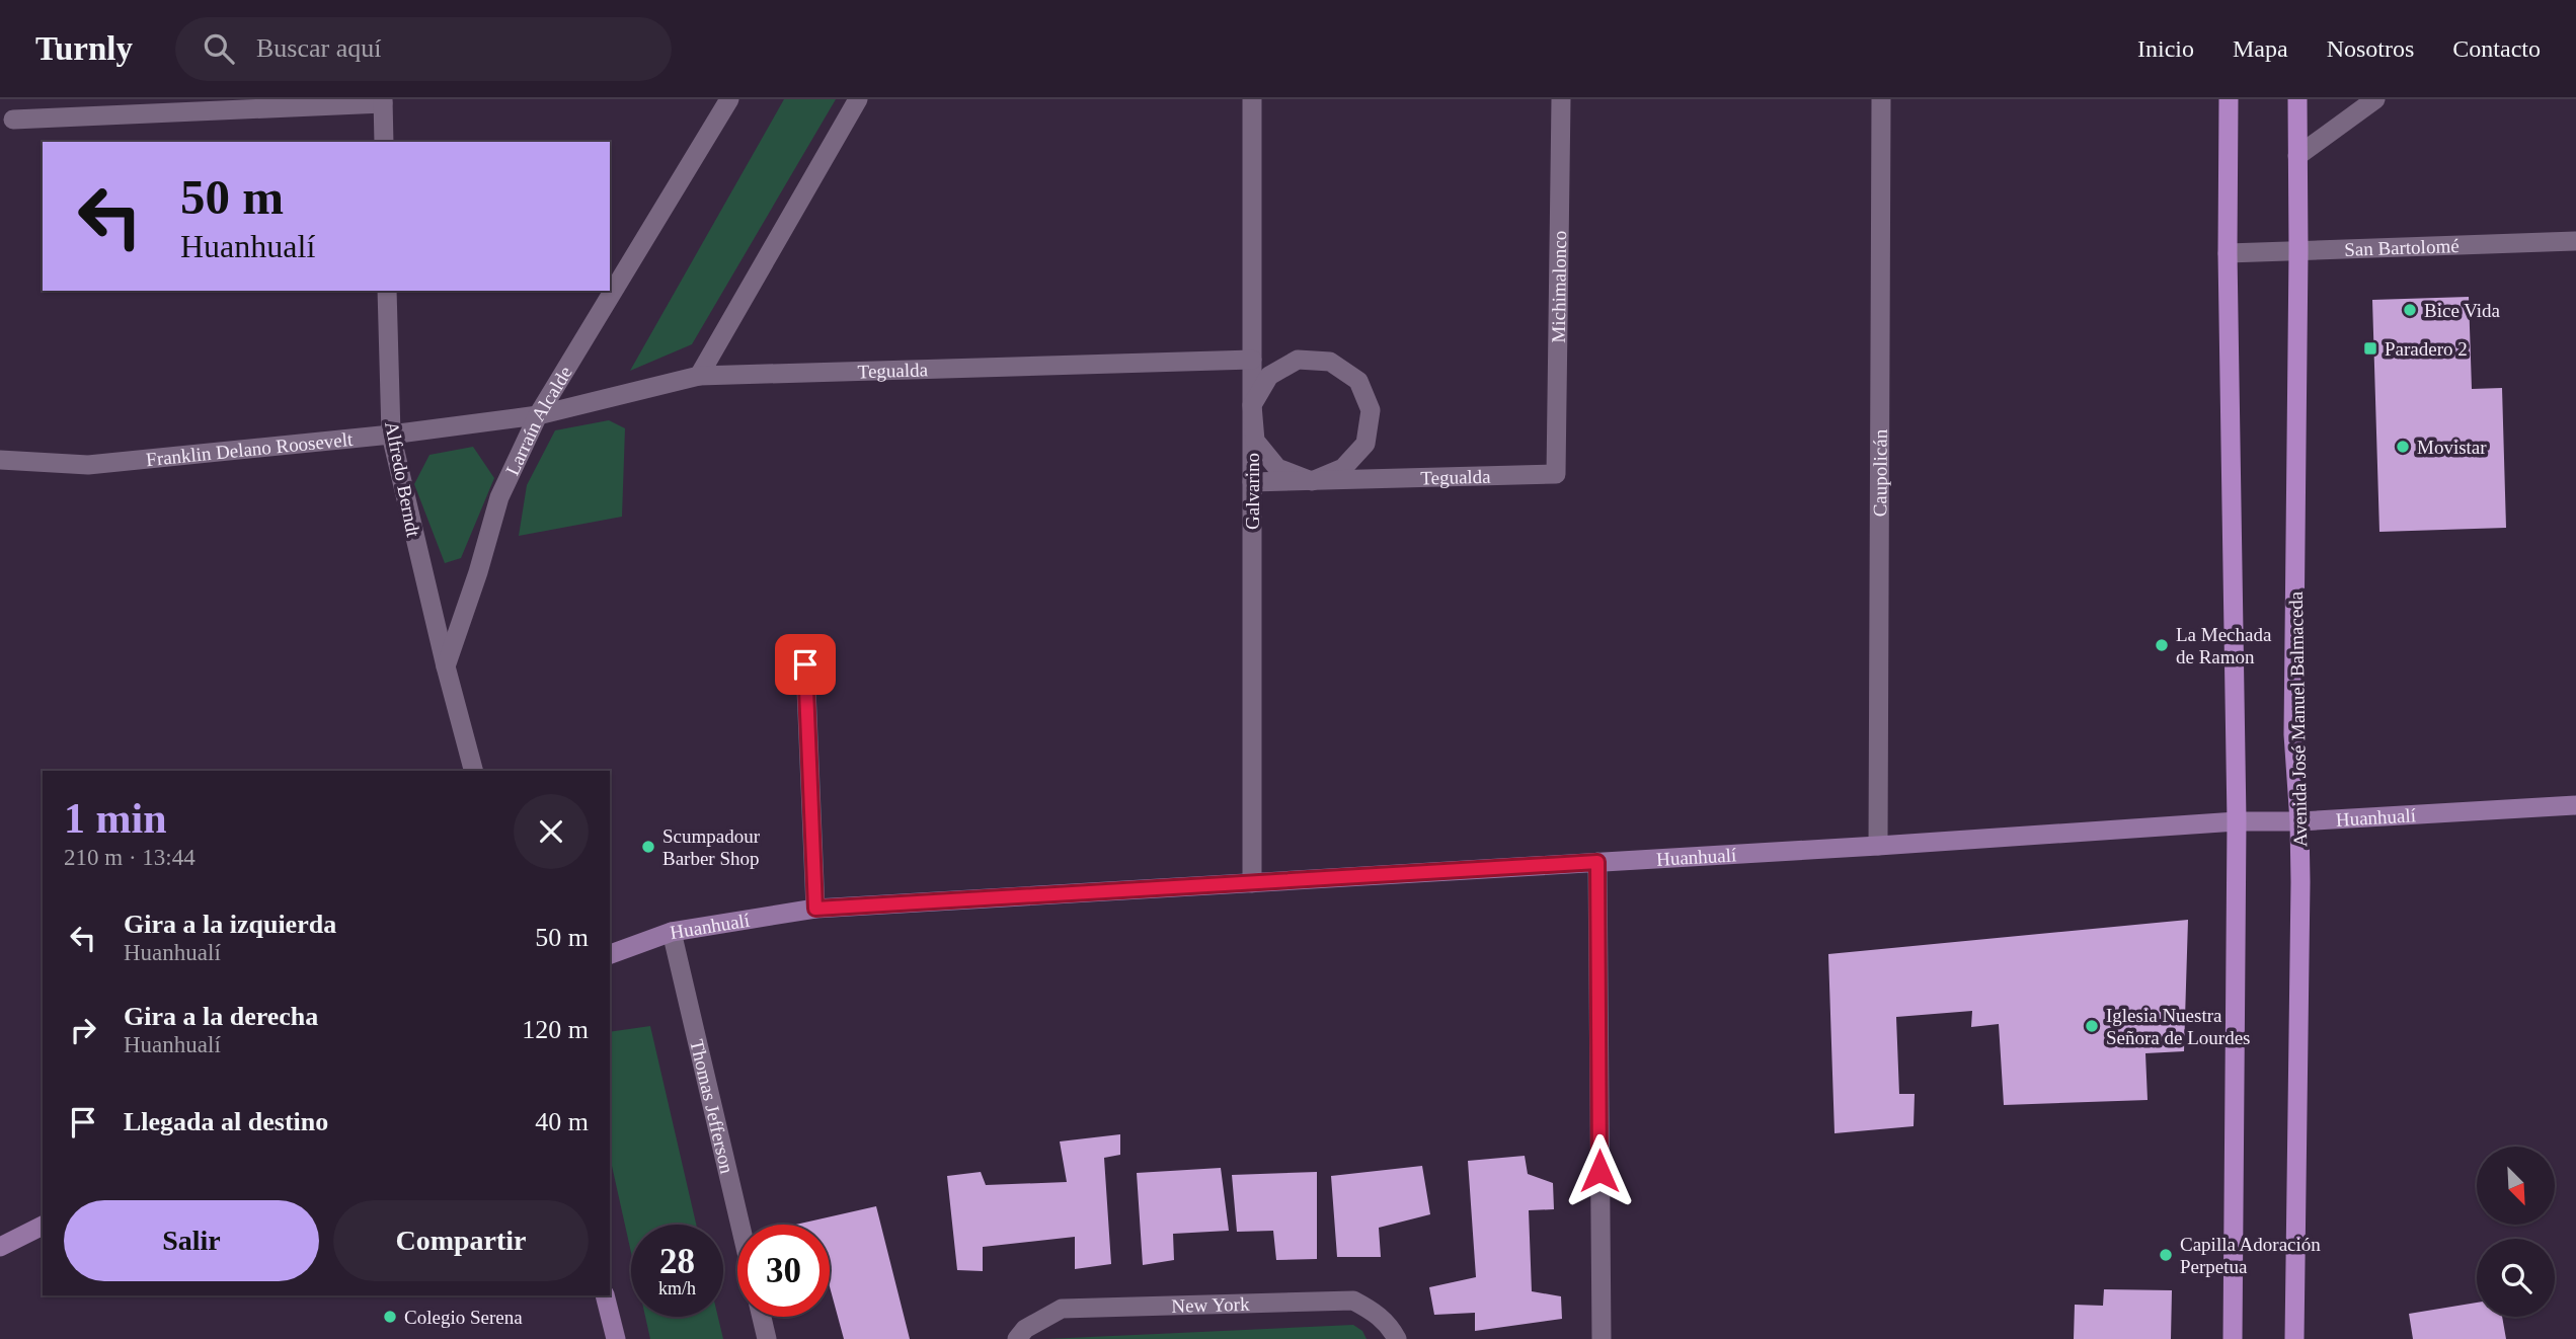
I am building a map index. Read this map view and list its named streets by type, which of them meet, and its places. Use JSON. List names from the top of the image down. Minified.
{"streets":{"main road":["Avenida José Manuel Balmaceda","Huanhualí"],"street":["San Bartolomé","Michimalonco","Tegualda","Larraín Alcalde","Franklin Delano Roosevelt","Caupolicán","Alfredo Berndt","Galvarino","Thomas Jefferson","New York"]},"crossings":[["San Bartolomé","Avenida José Manuel Balmaceda"],["Michimalonco","Tegualda"],["Tegualda","Larraín Alcalde"],["Tegualda","Franklin Delano Roosevelt"],["Tegualda","Galvarino"],["Larraín Alcalde","Franklin Delano Roosevelt"],["Larraín Alcalde","Alfredo Berndt"],["Franklin Delano Roosevelt","Alfredo Berndt"],["Caupolicán","Huanhualí"],["Galvarino","Huanhualí"],["Avenida José Manuel Balmaceda","Huanhualí"],["Huanhualí","Thomas Jefferson"]],"places":{"other":["Bice Vida","Movistar","La Mechada de Ramon","Scumpadour Barber Shop","Iglesia Nuestra Señora de Lourdes","Capilla Adoración Perpetua","Colegio Serena"],"transit":["Paradero 2"]},"north":"bottom right","page":{"header":"Turnly","search":"Buscar aquí","nav":["Inicio","Mapa","Nosotros","Contacto"],"turn":["50 m","Huanhualí"],"heading":["1 min","210 m · 13:44"],"list":[{"name":"Gira a la izquierda","note":"Huanhualí","value":"50 m"},{"name":"Gira a la derecha","note":"Huanhualí","value":"120 m"},{"name":"Llegada al destino","value":"40 m"}],"buttons":["Salir","Compartir"],"speed":"28 km/h","limit":"30"}}
